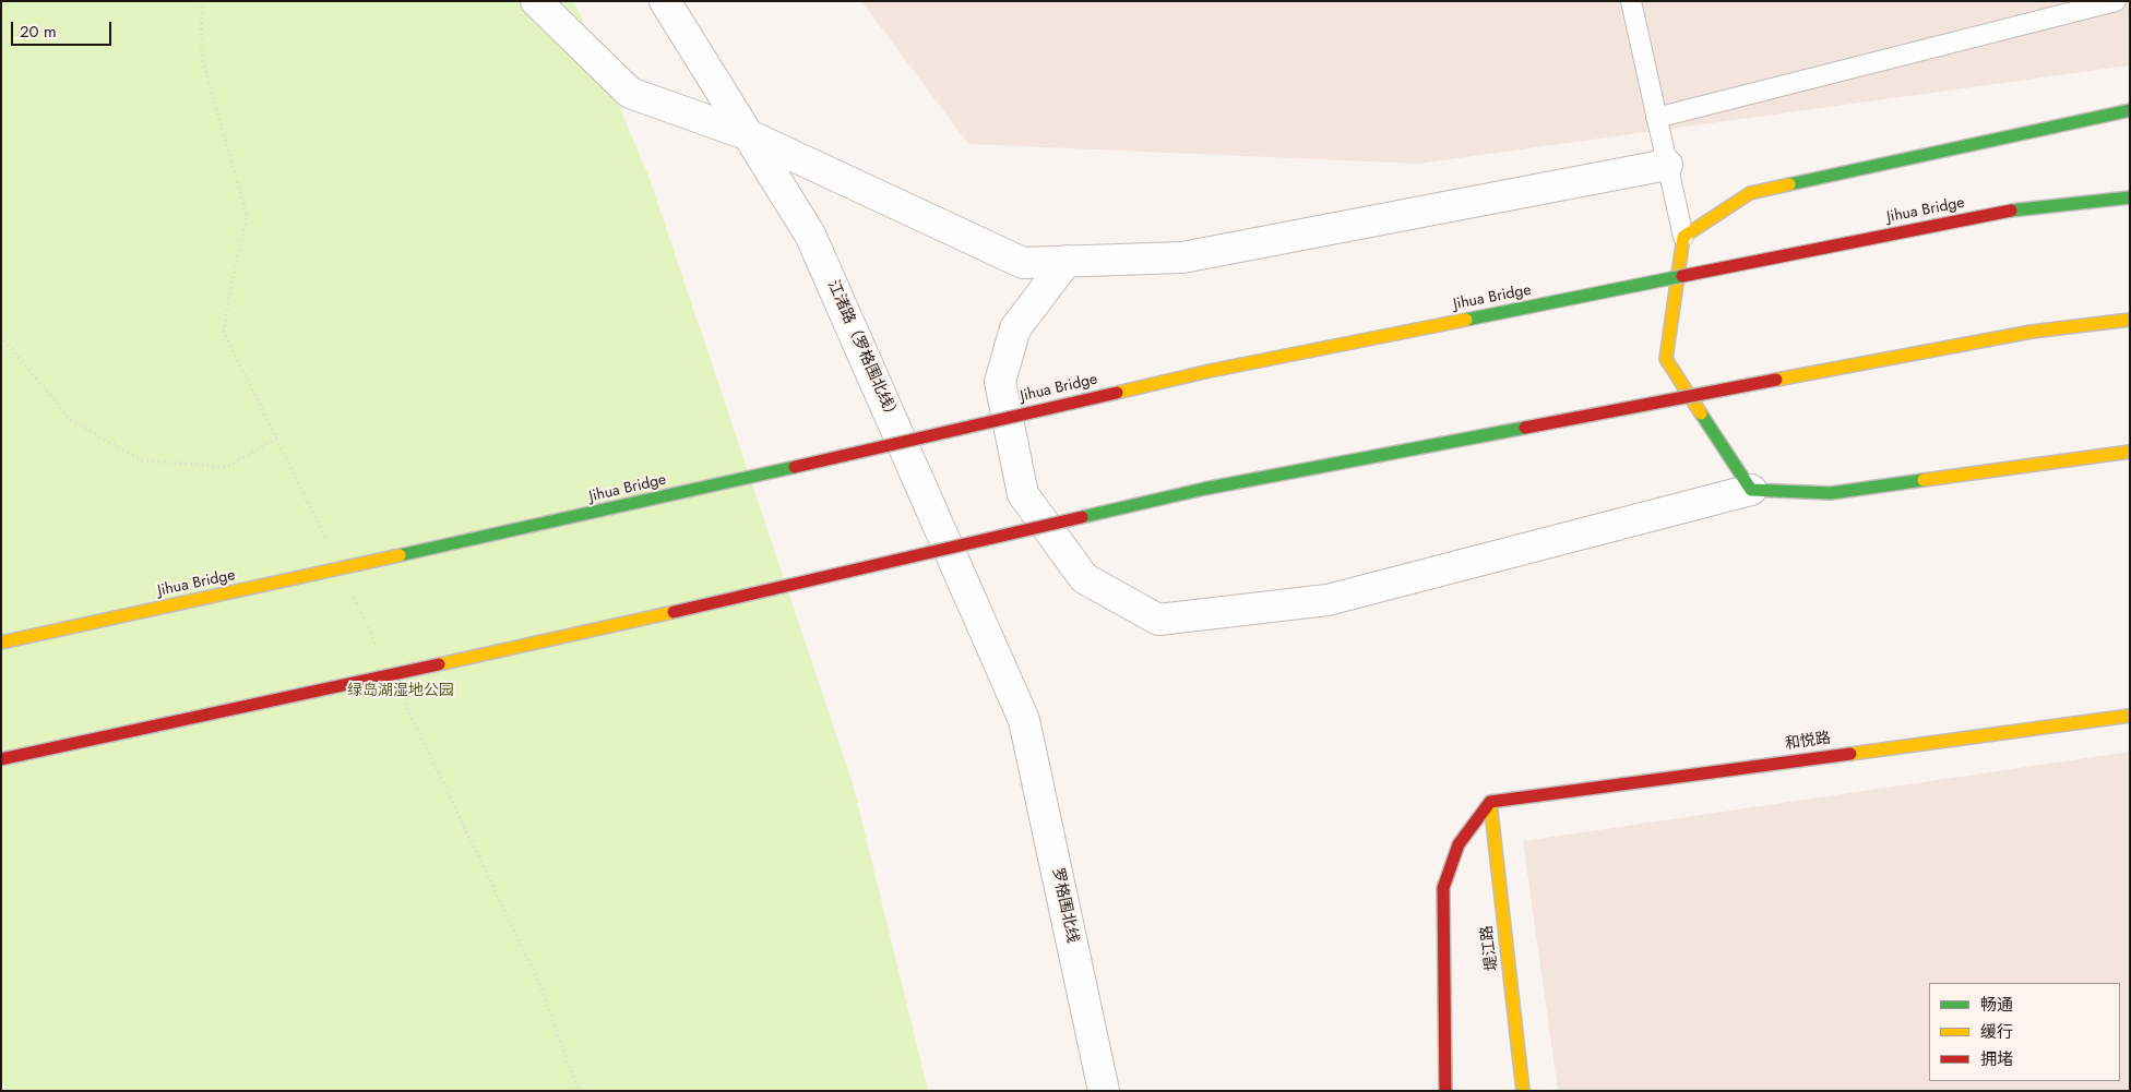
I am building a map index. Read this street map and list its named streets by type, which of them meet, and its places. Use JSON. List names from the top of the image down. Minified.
{"streets":{"main road":["Jihua Bridge","和悦路","堤江路"],"street":["江渚路（罗格围北线）","罗格围北线"]},"crossings":[["江渚路（罗格围北线）","罗格围北线"],["和悦路","堤江路"]],"parks":["绿岛湖湿地公园"],"legend":["畅通","缓行","拥堵"],"scale_bar":"20 m"}
